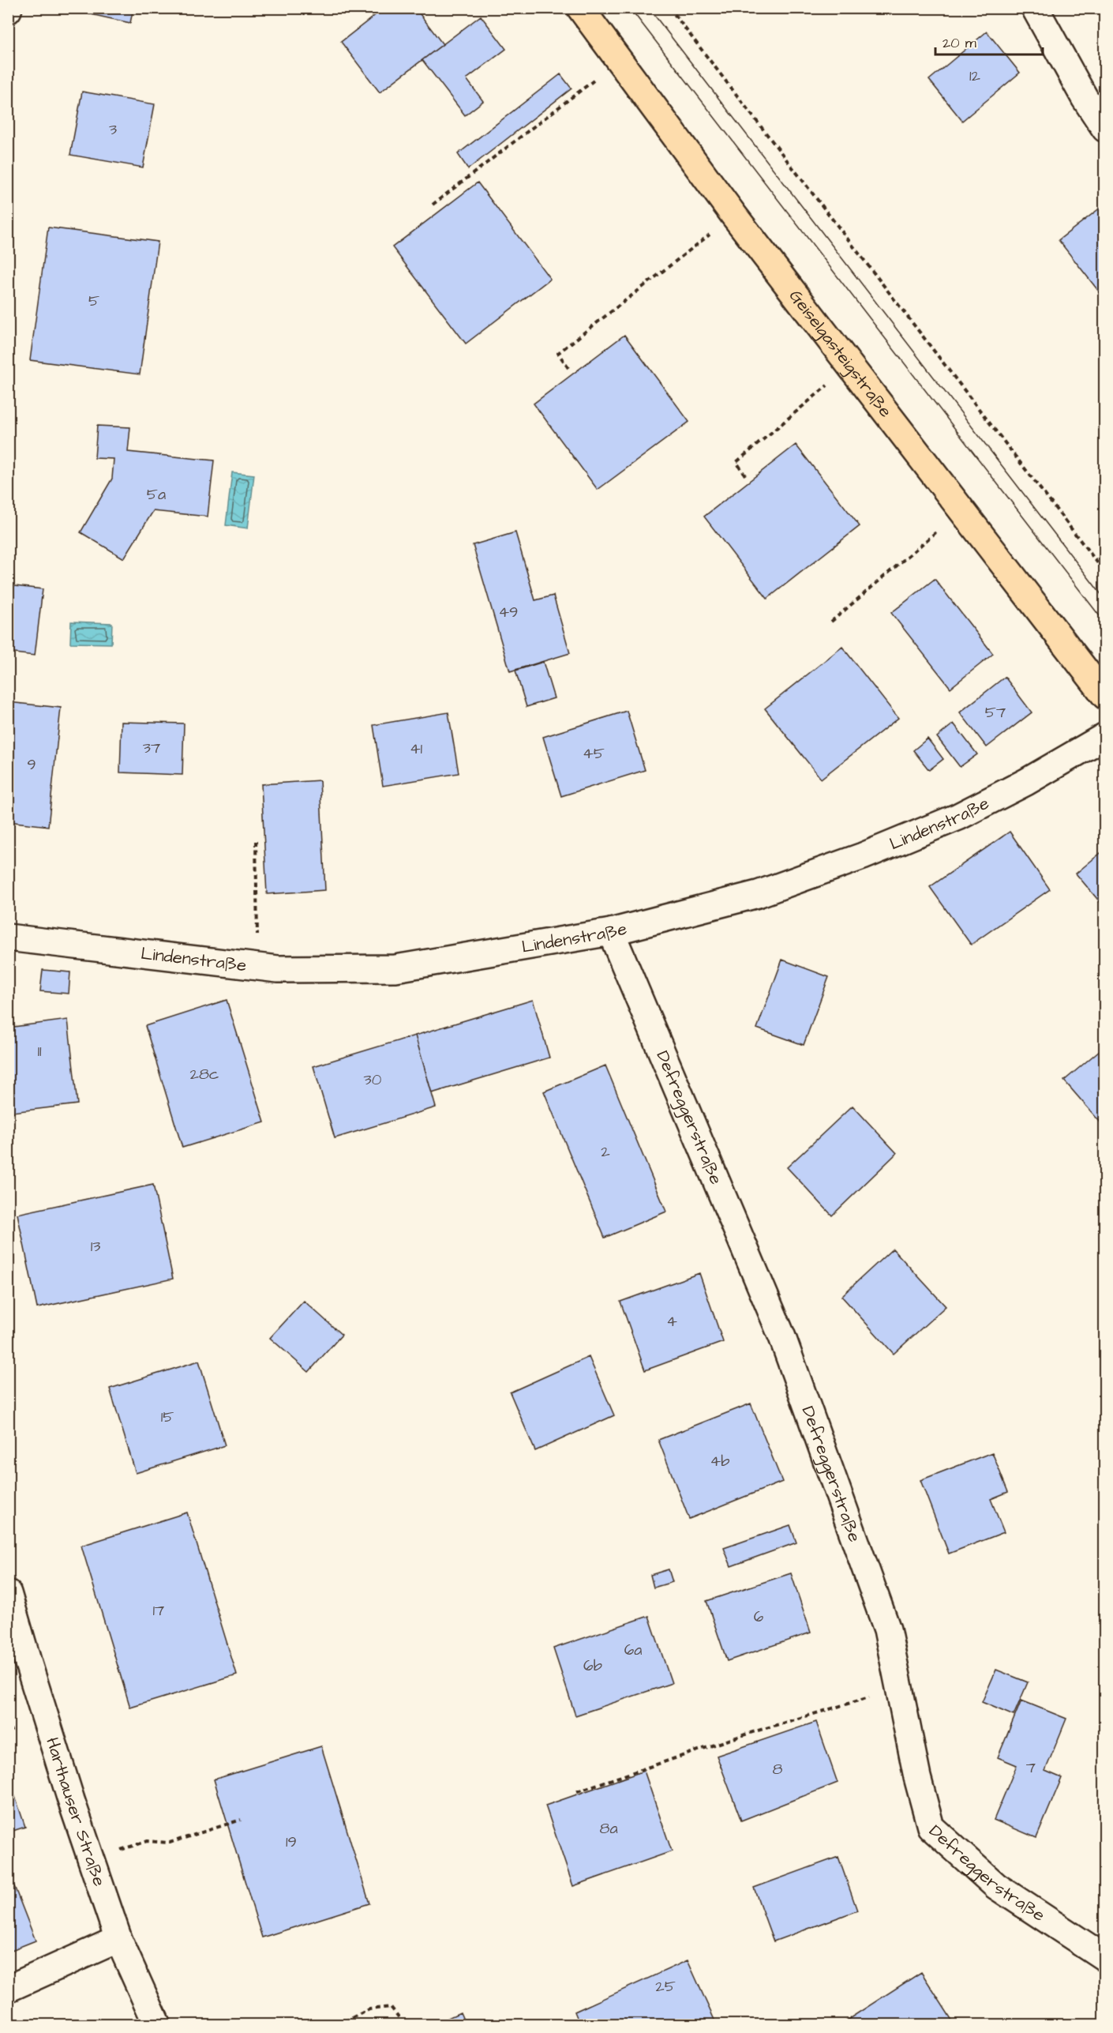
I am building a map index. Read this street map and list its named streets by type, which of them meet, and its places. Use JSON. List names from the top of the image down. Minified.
{"streets":{"main road":["Geiselgasteigstraße"],"street":["Lindenstraße","Defreggerstraße","Harthauser Straße"]},"crossings":[["Lindenstraße","Defreggerstraße"]],"house_numbers":["12","3","5","5a","49","57","37","41","45","9","11","28c","30","2","13","4","15","4b","17","6","6a","6b","7","8","8a","19","25"],"scale_bar":"20 m"}
